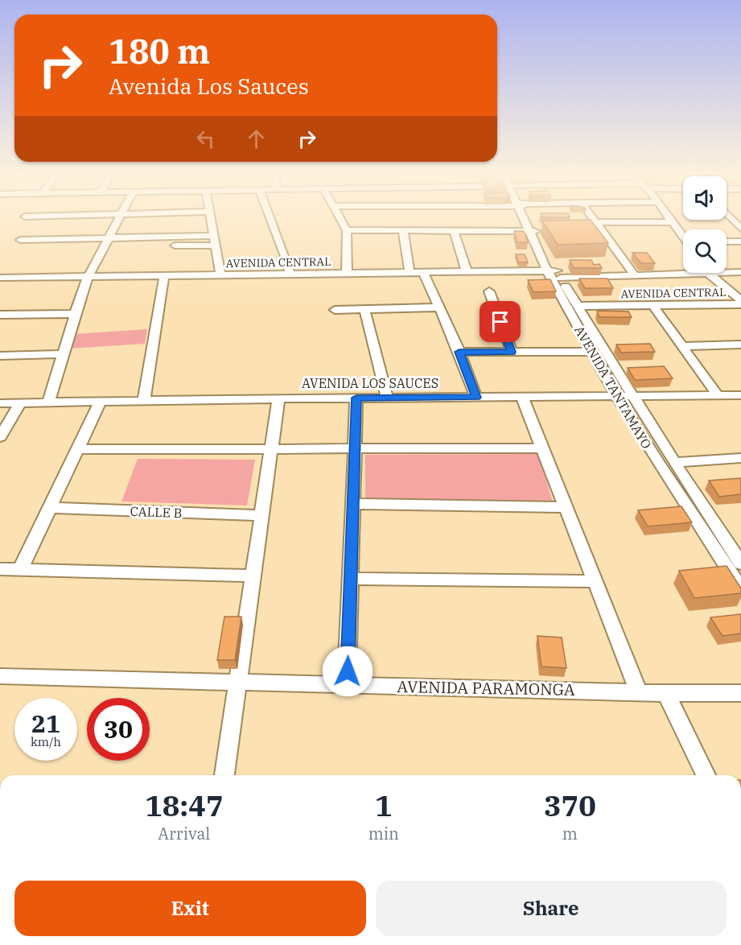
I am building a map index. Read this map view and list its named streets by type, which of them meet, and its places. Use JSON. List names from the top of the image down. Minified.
{"streets":{"street":["AVENIDA CENTRAL","AVENIDA LOS SAUCES","AVENIDA TANTAMAYO","CALLE B","AVENIDA PARAMONGA"]},"crossings":[["AVENIDA CENTRAL","AVENIDA TANTAMAYO"],["AVENIDA LOS SAUCES","AVENIDA TANTAMAYO"]],"page":{"turn":["180 m","Avenida Los Sauces"],"speed":"21 km/h","limit":"30","eta":["18:47","Arrival","1","min","370","m"],"buttons":["Exit","Share"]}}
